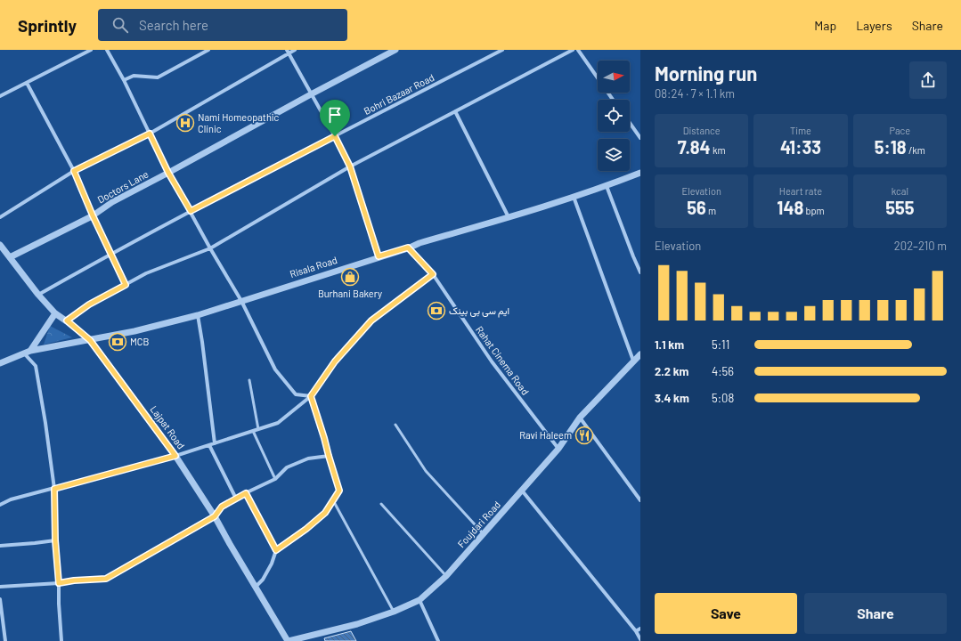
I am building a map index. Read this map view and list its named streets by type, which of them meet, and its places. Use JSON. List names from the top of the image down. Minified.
{"streets":{"street":["Bohri Bazaar Road","Doctors Lane","Risala Road","Rahat Cinema Road","Lajpat Road","Foujdari Road"]},"crossings":[["Bohri Bazaar Road","Lajpat Road"],["Doctors Lane","Lajpat Road"],["Risala Road","Rahat Cinema Road"],["Risala Road","Lajpat Road"],["Rahat Cinema Road","Foujdari Road"],["Lajpat Road","Foujdari Road"]],"places":{"hospital":["Nami Homeopathic Clinic"],"shop":["Burhani Bakery"],"bank":["ایم سی بی بینک","MCB"],"restaurant":["Ravi Haleem"]},"north":"right","page":{"header":"Sprintly","search":"Search here","nav":["Map","Layers","Share"],"heading":["Morning run","08:24 · 7 × 1.1 km"],"stats":[["Distance","7.84 km"],["Time","41:33"],["Pace","5:18 /km"],["Elevation","56 m"],["Heart rate","148 bpm"],["kcal","555"]],"chart":["Elevation","202–210 m"],"list":[{"name":"1.1 km","note":"5:11"},{"name":"2.2 km","note":"4:56"},{"name":"3.4 km","note":"5:08"}],"buttons":["Save","Share"]}}
